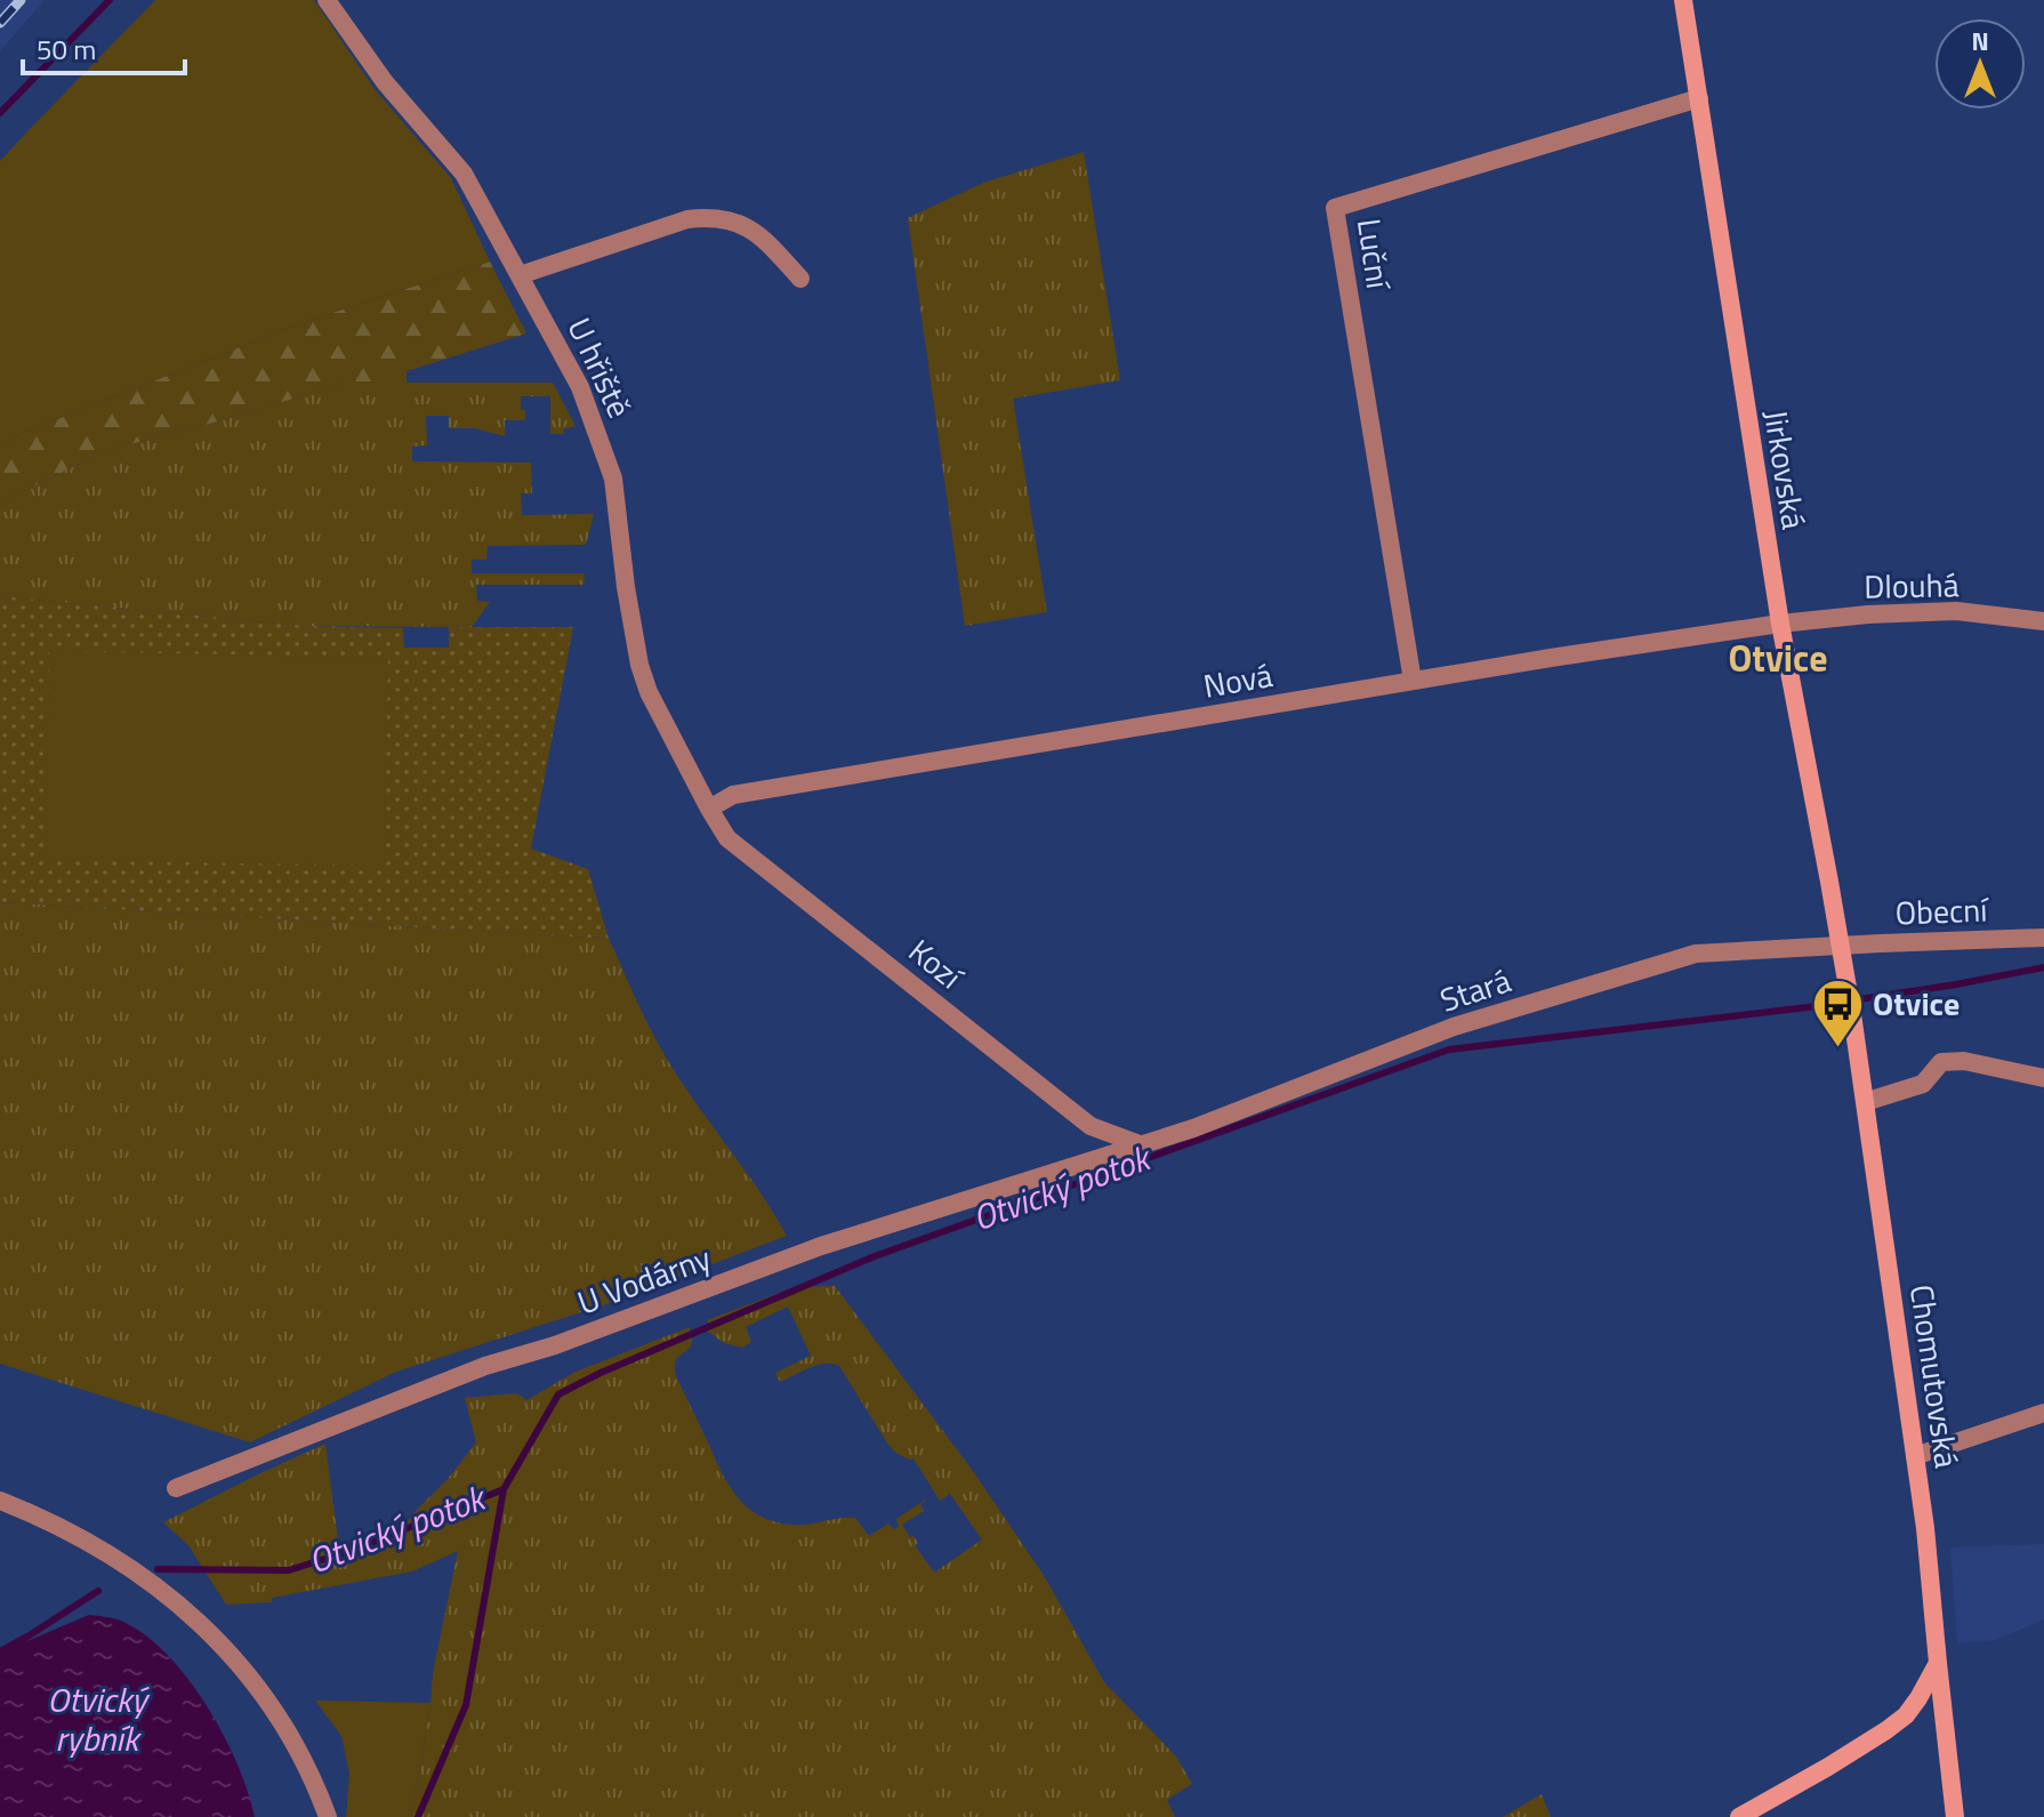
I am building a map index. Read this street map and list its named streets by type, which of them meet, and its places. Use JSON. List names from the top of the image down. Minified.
{"streets":{"main road":["Jirkovská","Chomutovská"],"street":["Luční","U hřiště","Dlouhá","Nová","Obecní","Kozí","Stará","U Vodárny"]},"crossings":[["Luční","Jirkovská"],["Luční","Nová"],["U hřiště","Nová"],["U hřiště","Kozí"],["Jirkovská","Dlouhá"],["Jirkovská","Nová"],["Jirkovská","Obecní"],["Jirkovská","Stará"],["Jirkovská","Chomutovská"],["Dlouhá","Nová"],["Nová","Kozí"],["Obecní","Stará"],["Obecní","Chomutovská"],["Kozí","Stará"],["Kozí","U Vodárny"],["Stará","U Vodárny"],["Stará","Chomutovská"]],"districts":["Otvice"],"water":["Otvický potok","Otvický rybník"],"places":{"bus stop":["Otvice"]},"scale_bar":"50 m","north":"top"}
